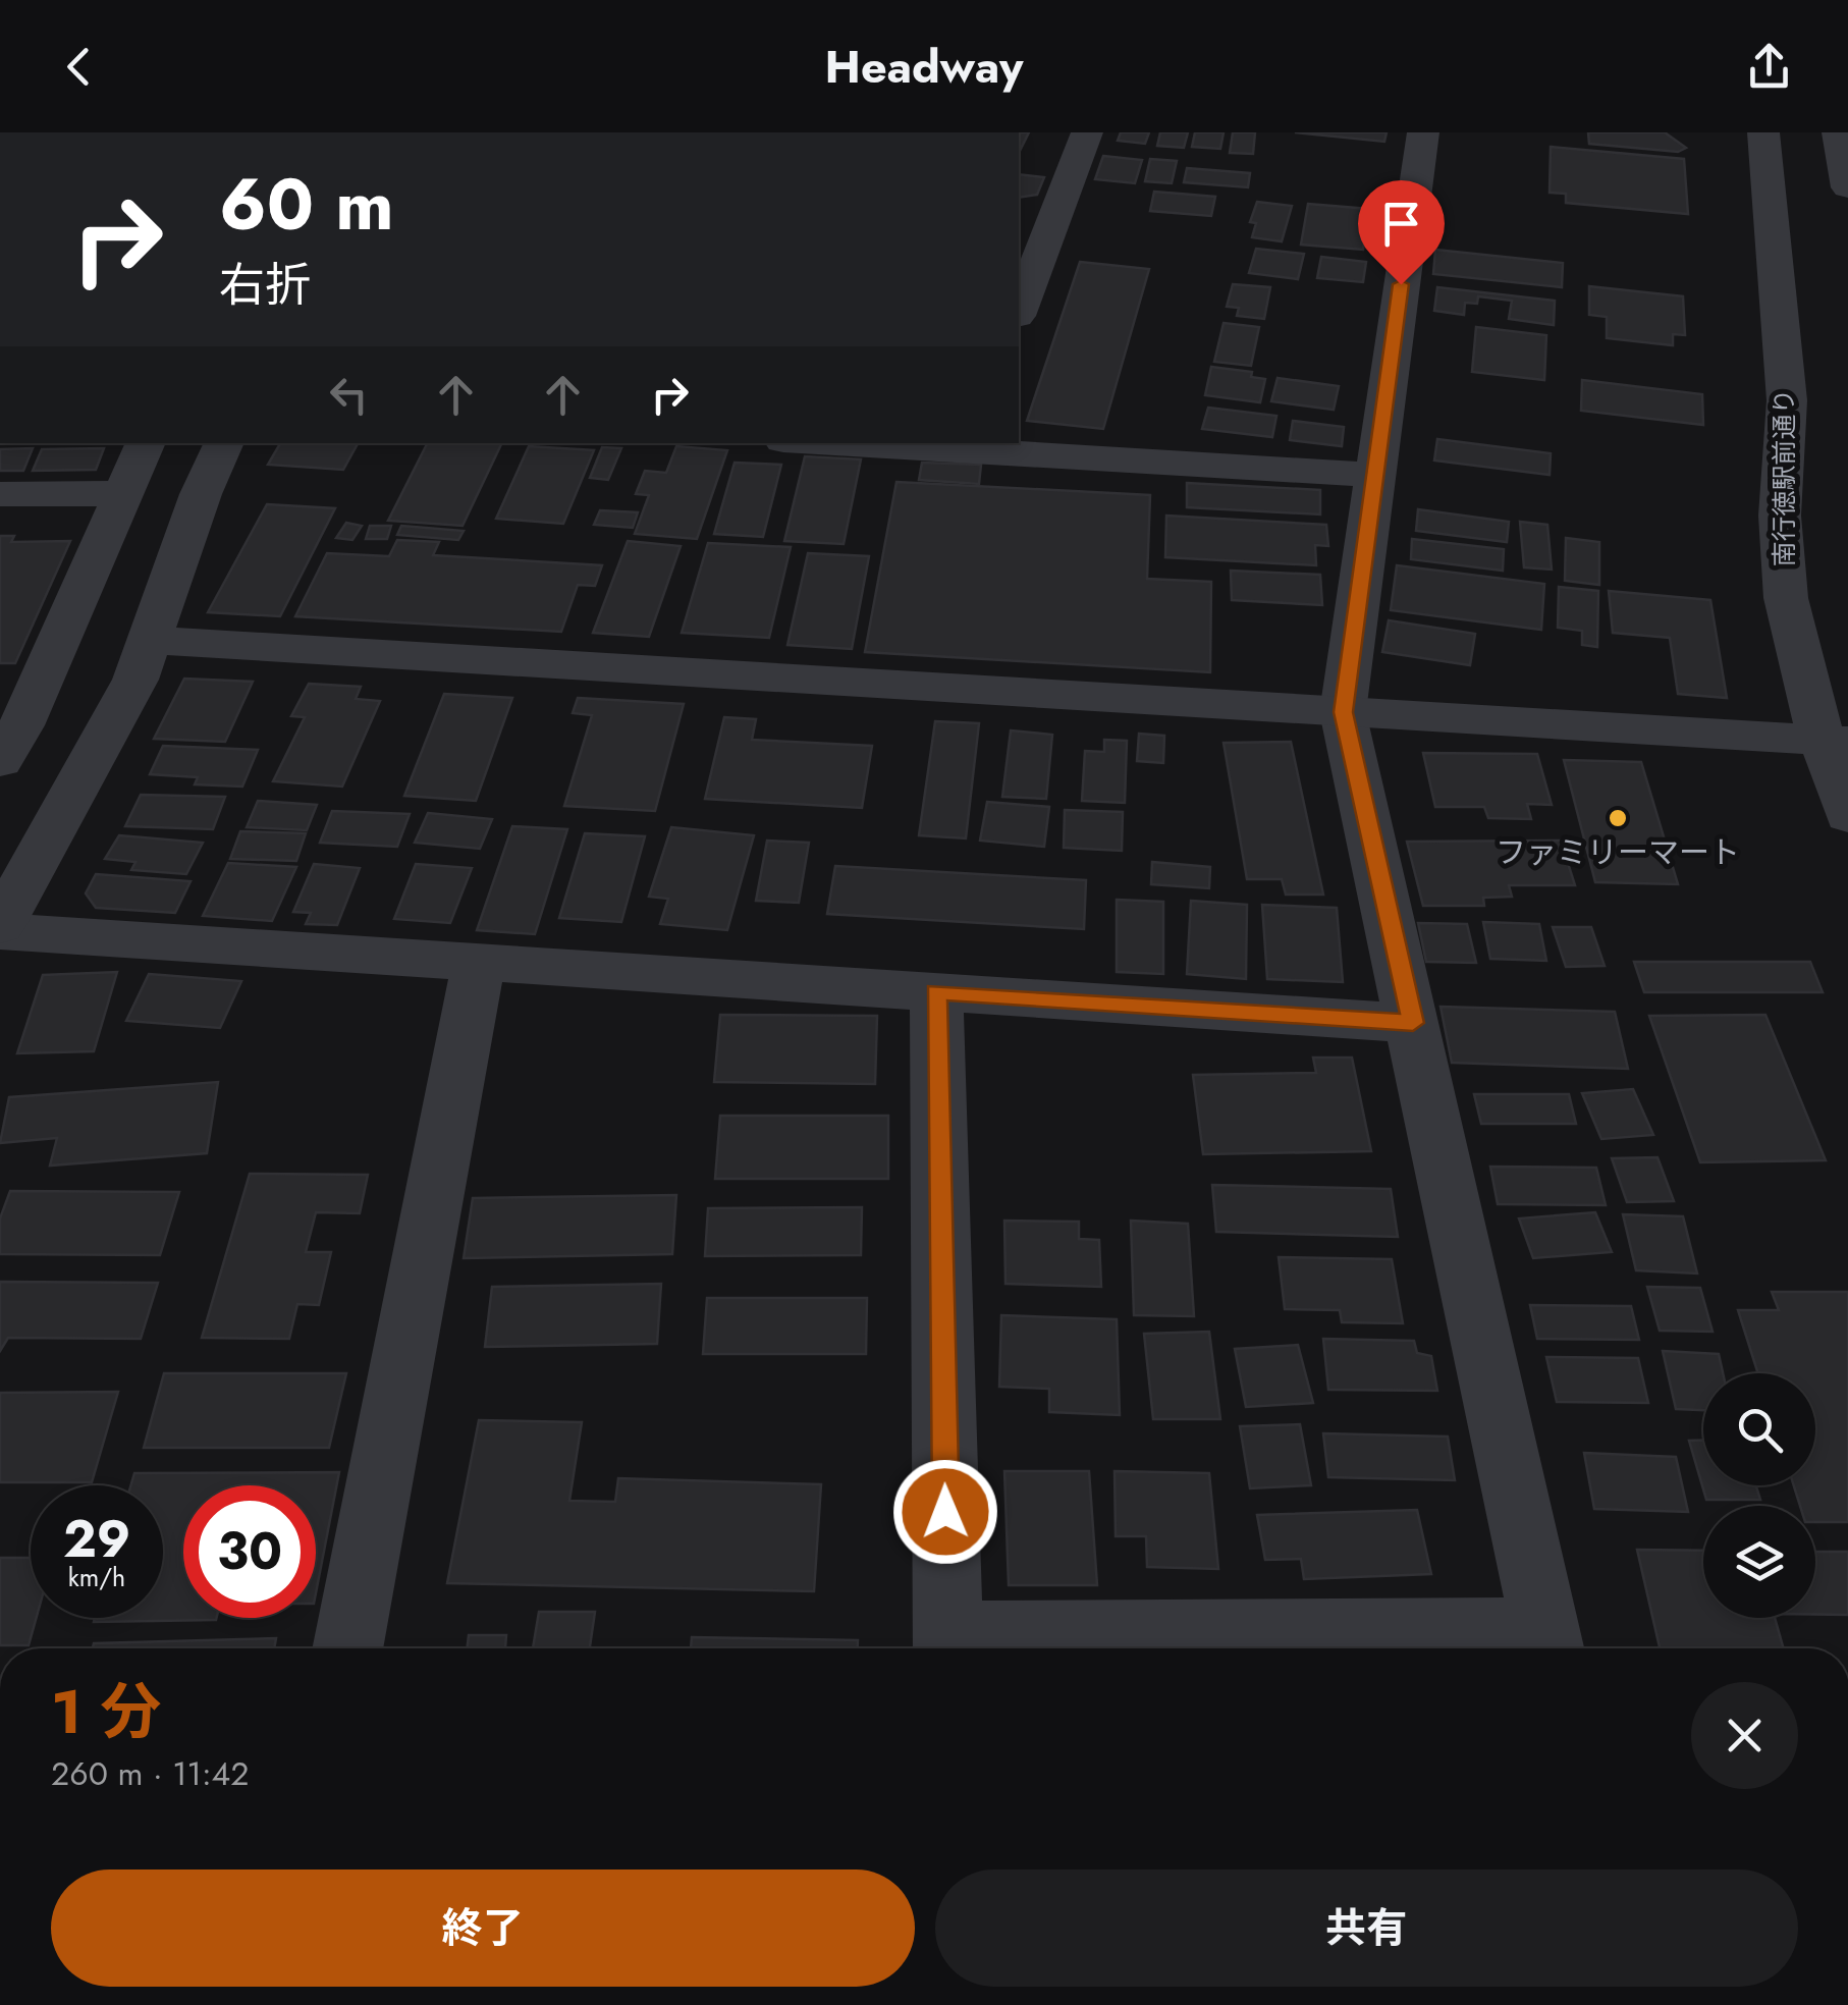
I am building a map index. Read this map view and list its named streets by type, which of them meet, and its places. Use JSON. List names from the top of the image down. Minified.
{"streets":{"street":["南行徳駅前通り"]},"places":["ファミリーマート"],"page":{"header":"Headway","turn":["60 m","右折"],"speed":"29 km/h","limit":"30","heading":["1 分","260 m · 11:42"],"buttons":["終了","共有"]}}
